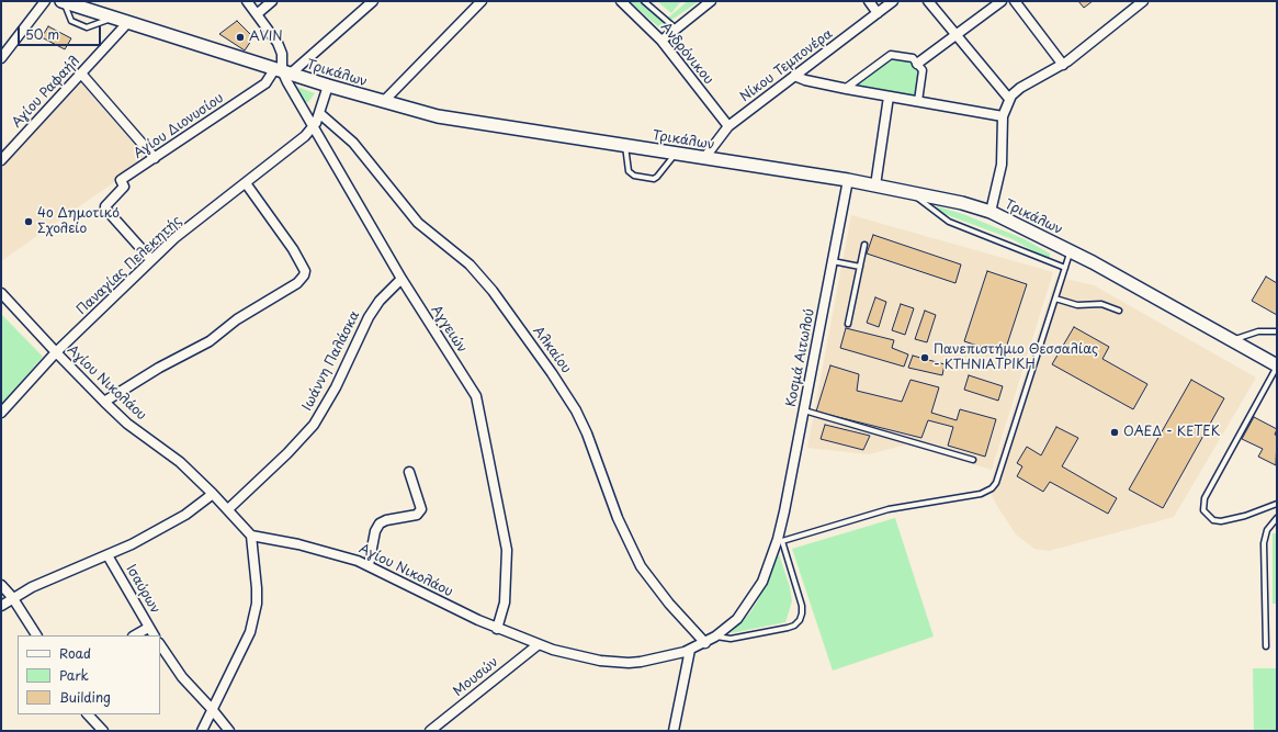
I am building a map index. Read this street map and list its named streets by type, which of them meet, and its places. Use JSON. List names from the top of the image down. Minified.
{"streets":{"main road":["Τρικάλων"],"street":["Ανδρόνικου","Νίκου Τεμπονέρα","Αγίου Ραφαήλ","Αγίου Διονυσίου","Παναγίας Πελεκητής","Αγγειών","Αλκαίου","Κοσμά Αιτωλού","Ιωάννη Παλάσκα","Αγίου Νικολάου","Ισαύρων","Μουσών"]},"crossings":[["Ανδρόνικου","Νίκου Τεμπονέρα"],["Νίκου Τεμπονέρα","Τρικάλων"],["Τρικάλων","Αγίου Ραφαήλ"],["Τρικάλων","Αγίου Διονυσίου"],["Τρικάλων","Παναγίας Πελεκητής"],["Τρικάλων","Αγγειών"],["Τρικάλων","Κοσμά Αιτωλού"],["Αγίου Διονυσίου","Παναγίας Πελεκητής"],["Αγίου Διονυσίου","Αγγειών"],["Παναγίας Πελεκητής","Αγγειών"],["Παναγίας Πελεκητής","Αλκαίου"],["Παναγίας Πελεκητής","Αγίου Νικολάου"],["Αγγειών","Ιωάννη Παλάσκα"],["Αγγειών","Αγίου Νικολάου"],["Αλκαίου","Αγίου Νικολάου"],["Κοσμά Αιτωλού","Αγίου Νικολάου"],["Ιωάννη Παλάσκα","Αγίου Νικολάου"],["Αγίου Νικολάου","Μουσών"]],"places":["AVIN","4ο Δημοτικό Σχολείο","Πανεπιστήμιο Θεσσαλίας - ΚΤΗΝΙΑΤΡΙΚΗ","ΟΑΕΔ - ΚΕΤΕΚ"],"legend":["Road","Park","Building"],"scale_bar":"50 m"}
